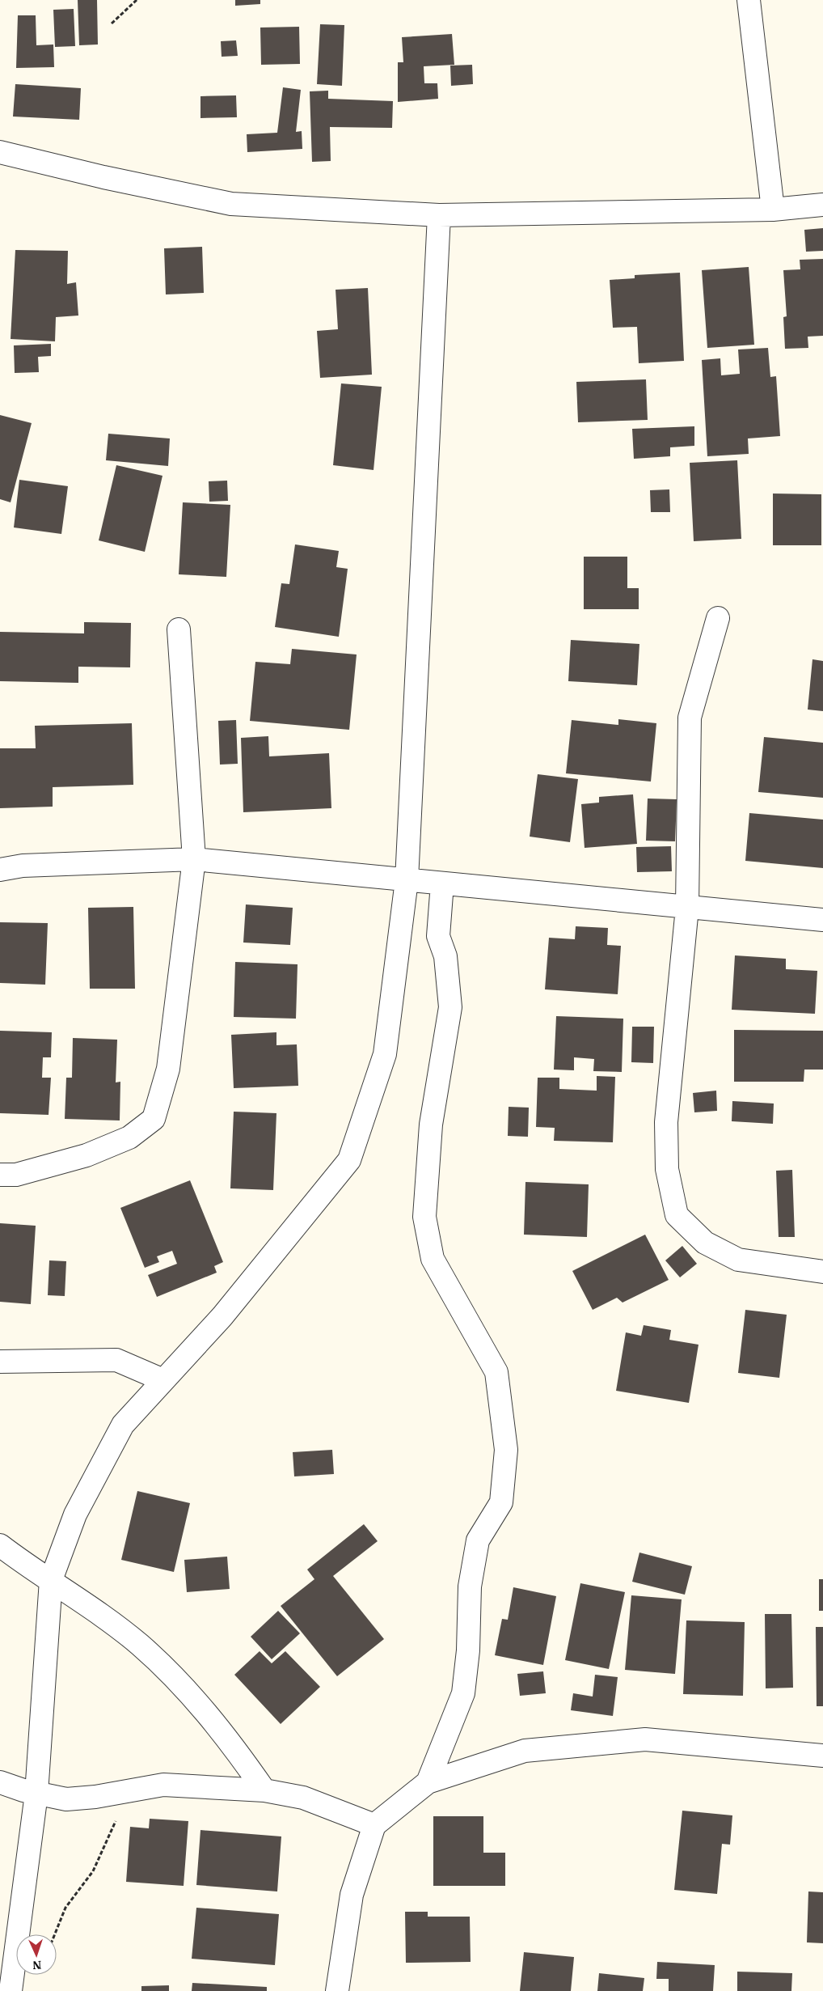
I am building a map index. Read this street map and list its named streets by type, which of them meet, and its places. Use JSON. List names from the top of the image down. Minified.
{"north":"bottom"}
